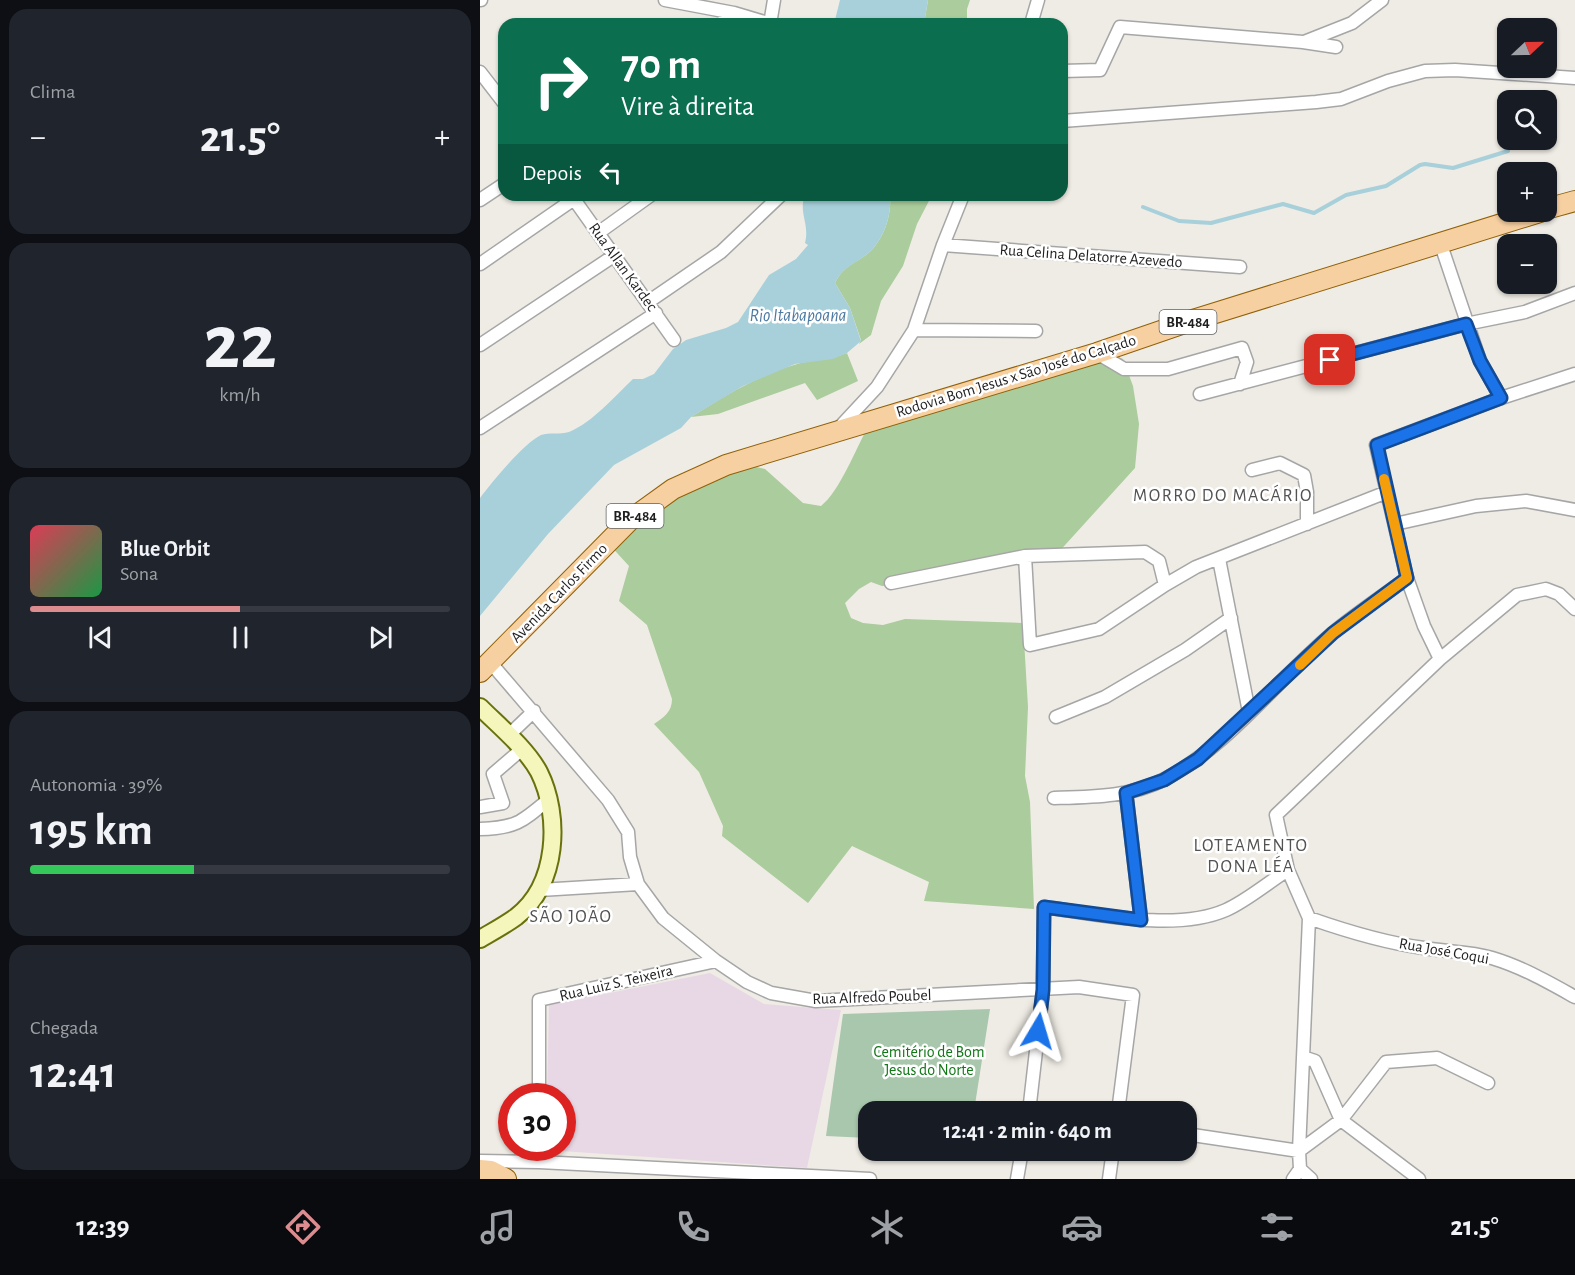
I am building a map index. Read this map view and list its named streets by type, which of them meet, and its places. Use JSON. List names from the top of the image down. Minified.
{"streets":{"main road":["BR-484","Rodovia Bom Jesus x São José do Calçado","Avenida Carlos Firmo"],"street":["Rua Celina Delatorre Azevedo","Rua Allan Kardec","Rua José Coqui","Rua Luiz S. Teixeira","Rua Alfredo Poubel"]},"crossings":[["Rodovia Bom Jesus x São José do Calçado","Avenida Carlos Firmo"],["Avenida Carlos Firmo","Rua Alfredo Poubel"],["Rua Luiz S. Teixeira","Rua Alfredo Poubel"]],"districts":["MORRO DO MACÁRIO","LOTEAMENTO DONA LÉA","SÃO JOÃO"],"water":["Rio Itabapoana"],"parks":["Cemitério de Bom Jesus do Norte"],"north":"right","page":{"tile":["Clima",["22","km/h"],["Autonomia · 39%","195 km"],["Chegada","12:41"]],"map_buttons":["+","−"],"turn":["70 m","Vire à direita"],"heat":["−","21.5°","+"],"then":"Depois","song":["Blue Orbit","Sona"],"limit":"30","trip":"12:41 · 2 min · 640 m","tabs":["12:39","21.5°"]}}
